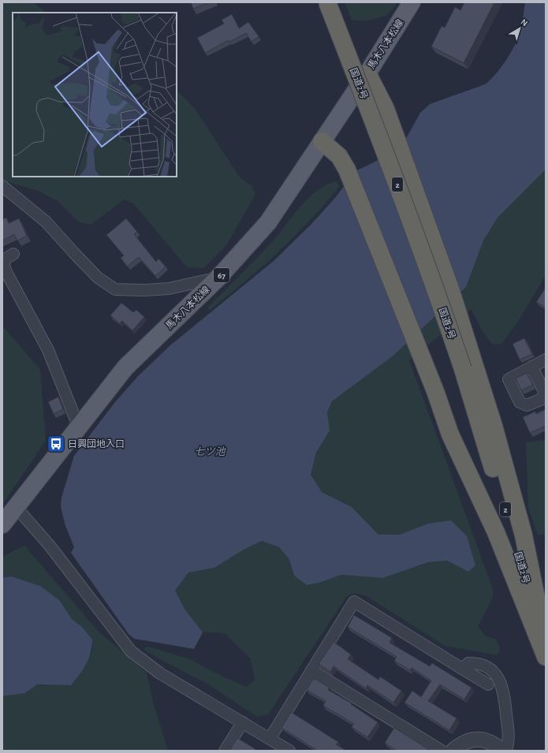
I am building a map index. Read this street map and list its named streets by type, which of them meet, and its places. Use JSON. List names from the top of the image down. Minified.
{"streets":{"highway":["国道2号","2"],"main road":["馬木八本松線","67"]},"water":["七ツ池"],"places":{"bus stop":["日興団地入口"]},"north":"top right"}
